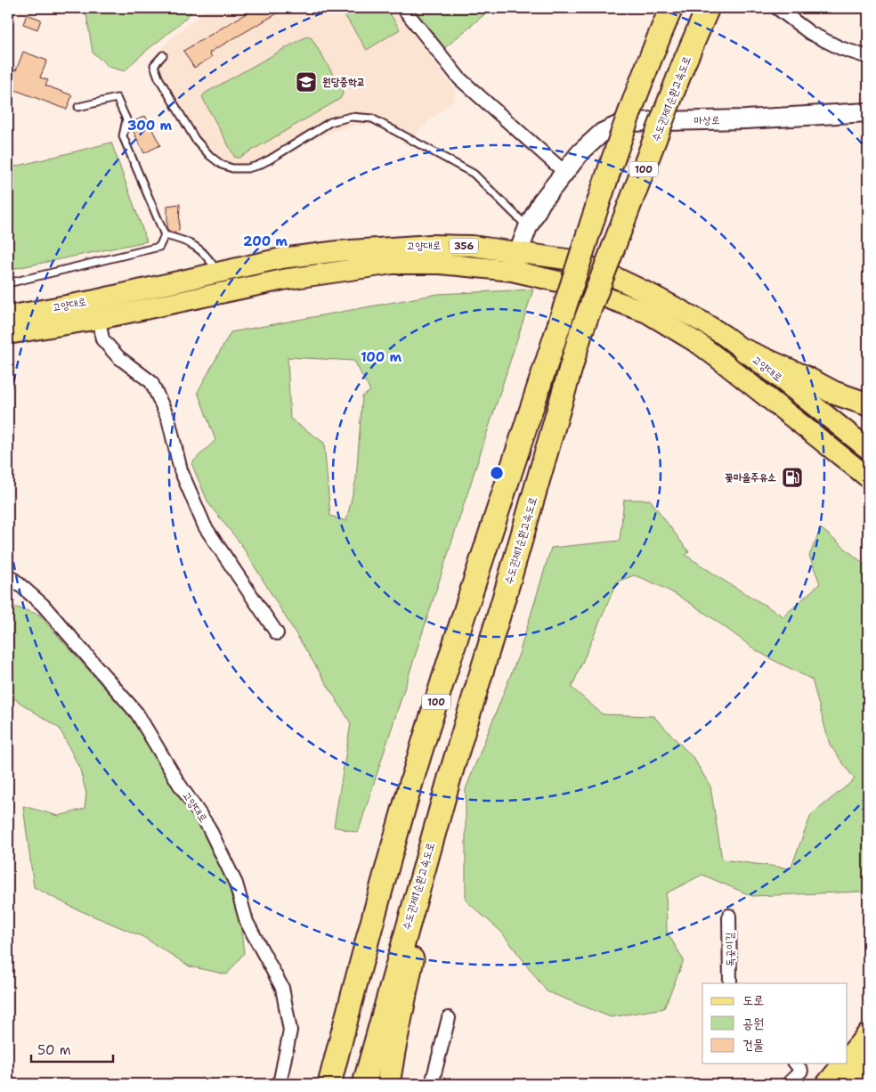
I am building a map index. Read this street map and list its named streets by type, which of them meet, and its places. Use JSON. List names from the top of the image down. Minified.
{"streets":{"highway":["수도권제1순환고속도로","100"],"main road":["고양대로","356"],"street":["마상로","독곶이길"]},"crossings":[["마상로","고양대로"]],"places":{"school or university":["원당중학교"],"fuel station":["꽃마을주유소"]},"legend":["도로","공원","건물"],"scale_bar":"50 m","rings":["300 m","200 m","100 m"]}
